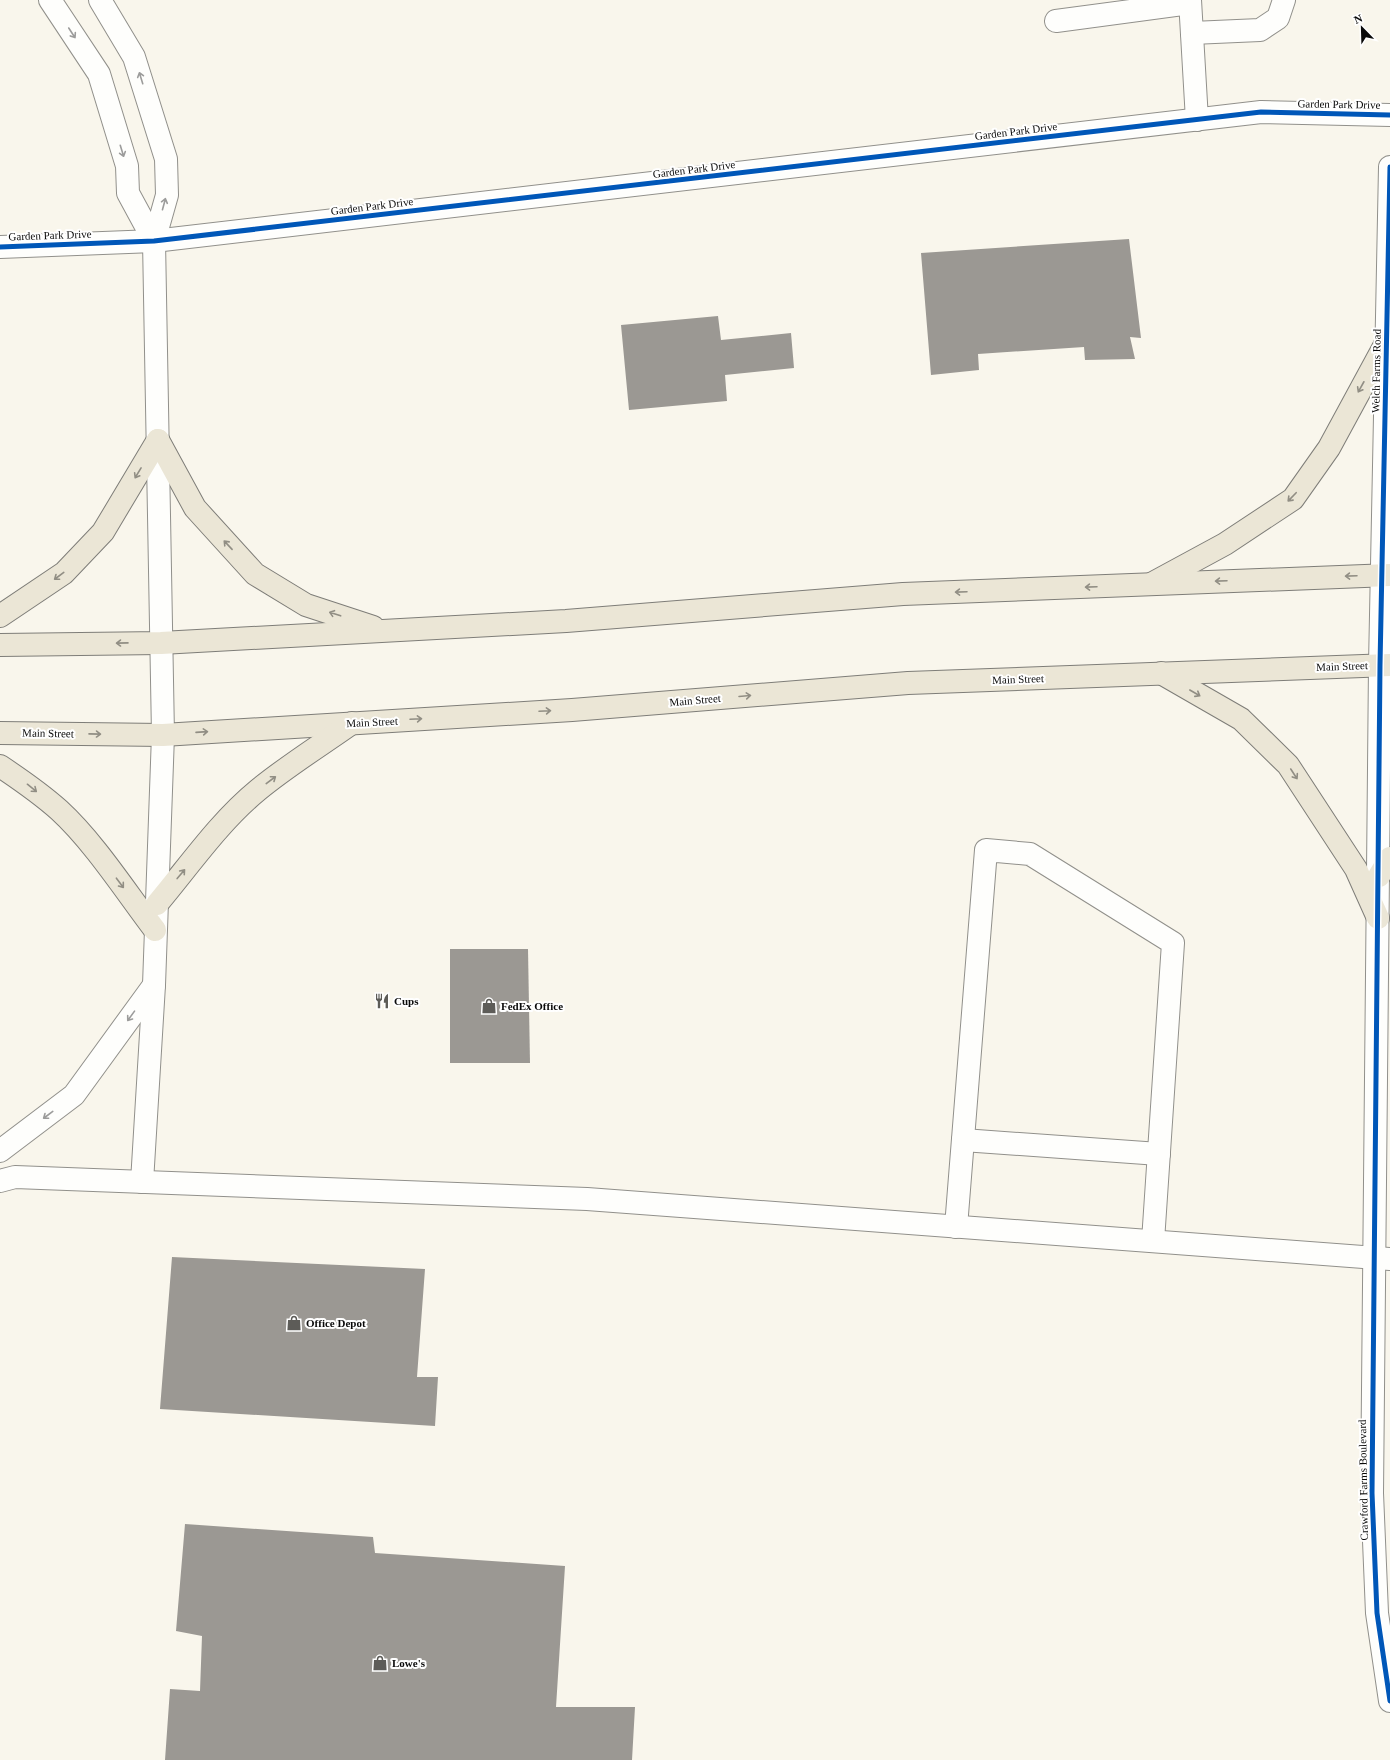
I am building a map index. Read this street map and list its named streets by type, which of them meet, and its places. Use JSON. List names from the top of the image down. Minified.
{"streets":{"main road":["Main Street"],"street":["Garden Park Drive","Welch Farms Road","Crawford Farms Boulevard"]},"crossings":[["Welch Farms Road","Main Street"],["Welch Farms Road","Crawford Farms Boulevard"]],"places":{"restaurant":["Cups"],"shop":["FedEx Office","Office Depot","Lowe's"]},"north":"top left"}
